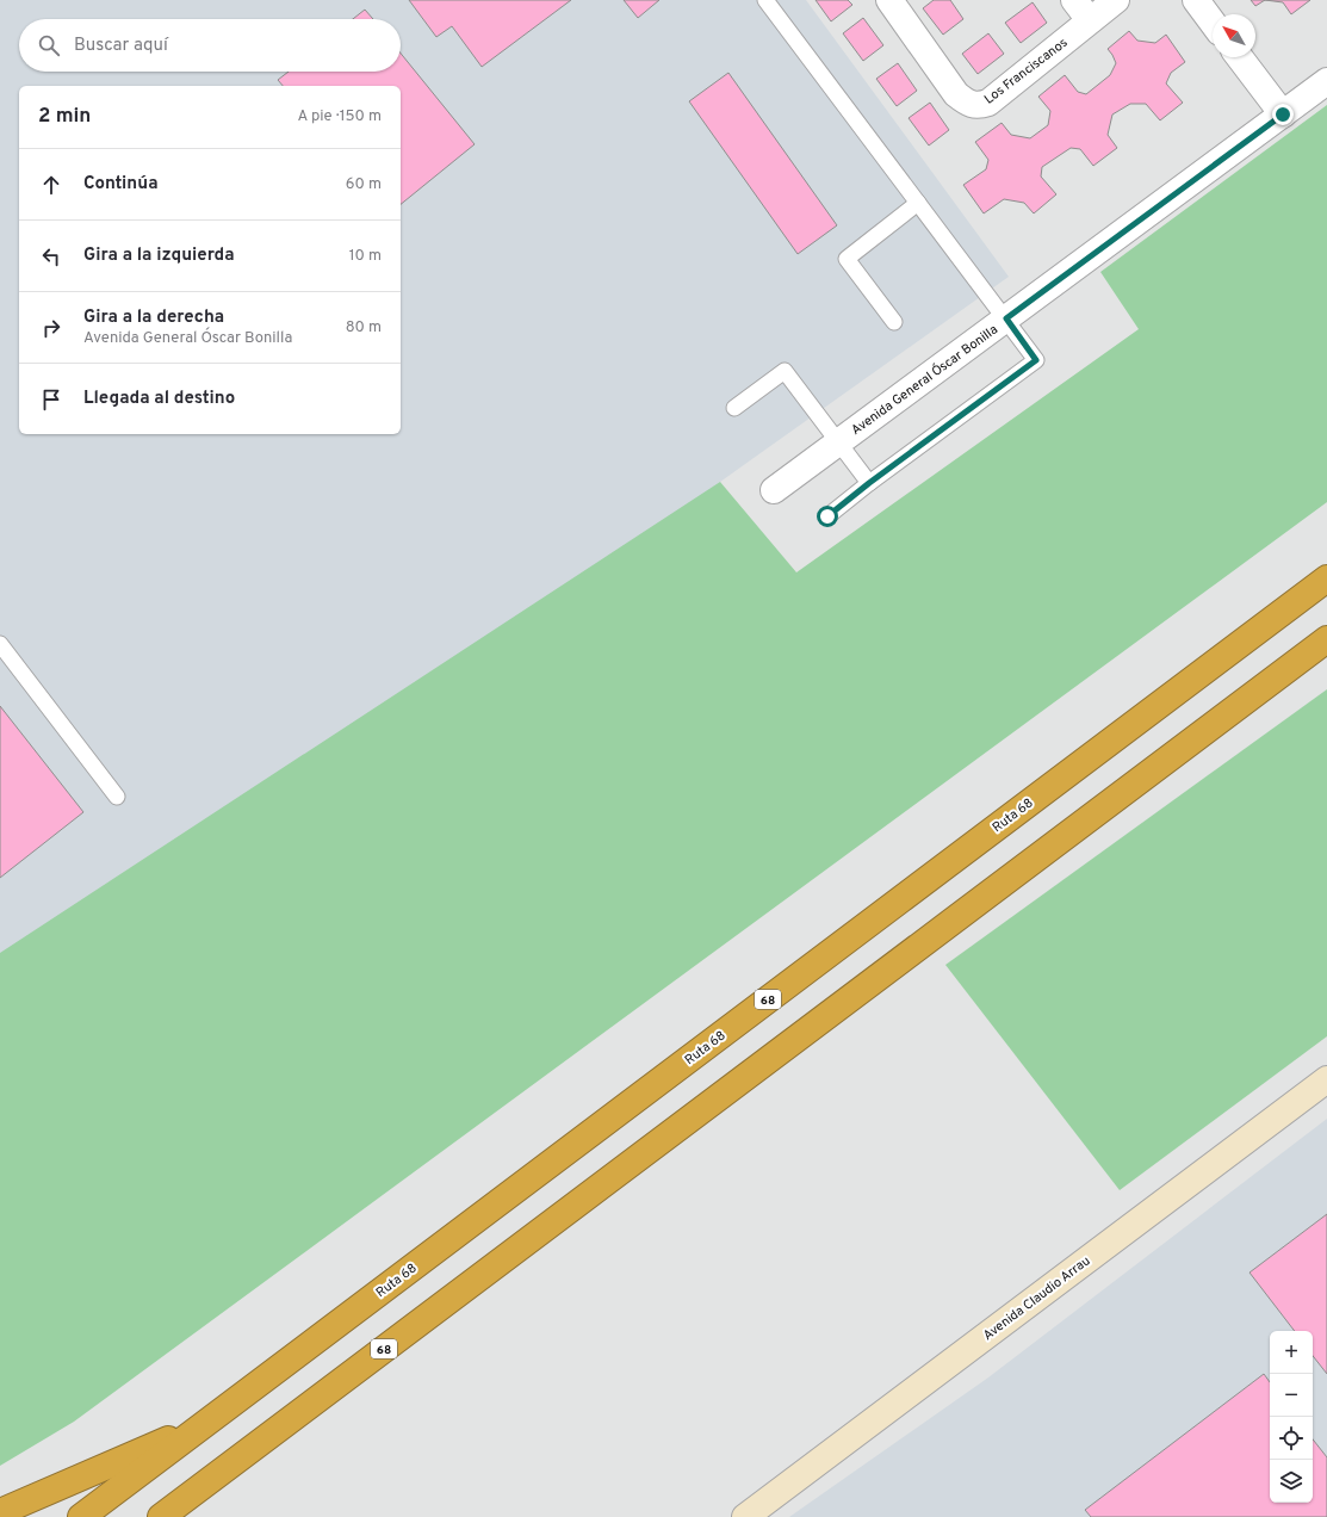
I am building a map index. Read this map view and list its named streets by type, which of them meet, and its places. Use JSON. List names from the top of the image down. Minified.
{"streets":{"highway":["Ruta 68","68"],"street":["Los Franciscanos","Avenida General Óscar Bonilla","Avenida Claudio Arrau"]},"north":"top left","page":{"search":"Buscar aquí","heading":["2 min","A pie · 150 m"],"list":[["Continúa","60 m"],["Gira a la izquierda","10 m"],["Gira a la derecha","Avenida General Óscar Bonilla","80 m"],"Llegada al destino"],"map_buttons":["+","−"]}}
